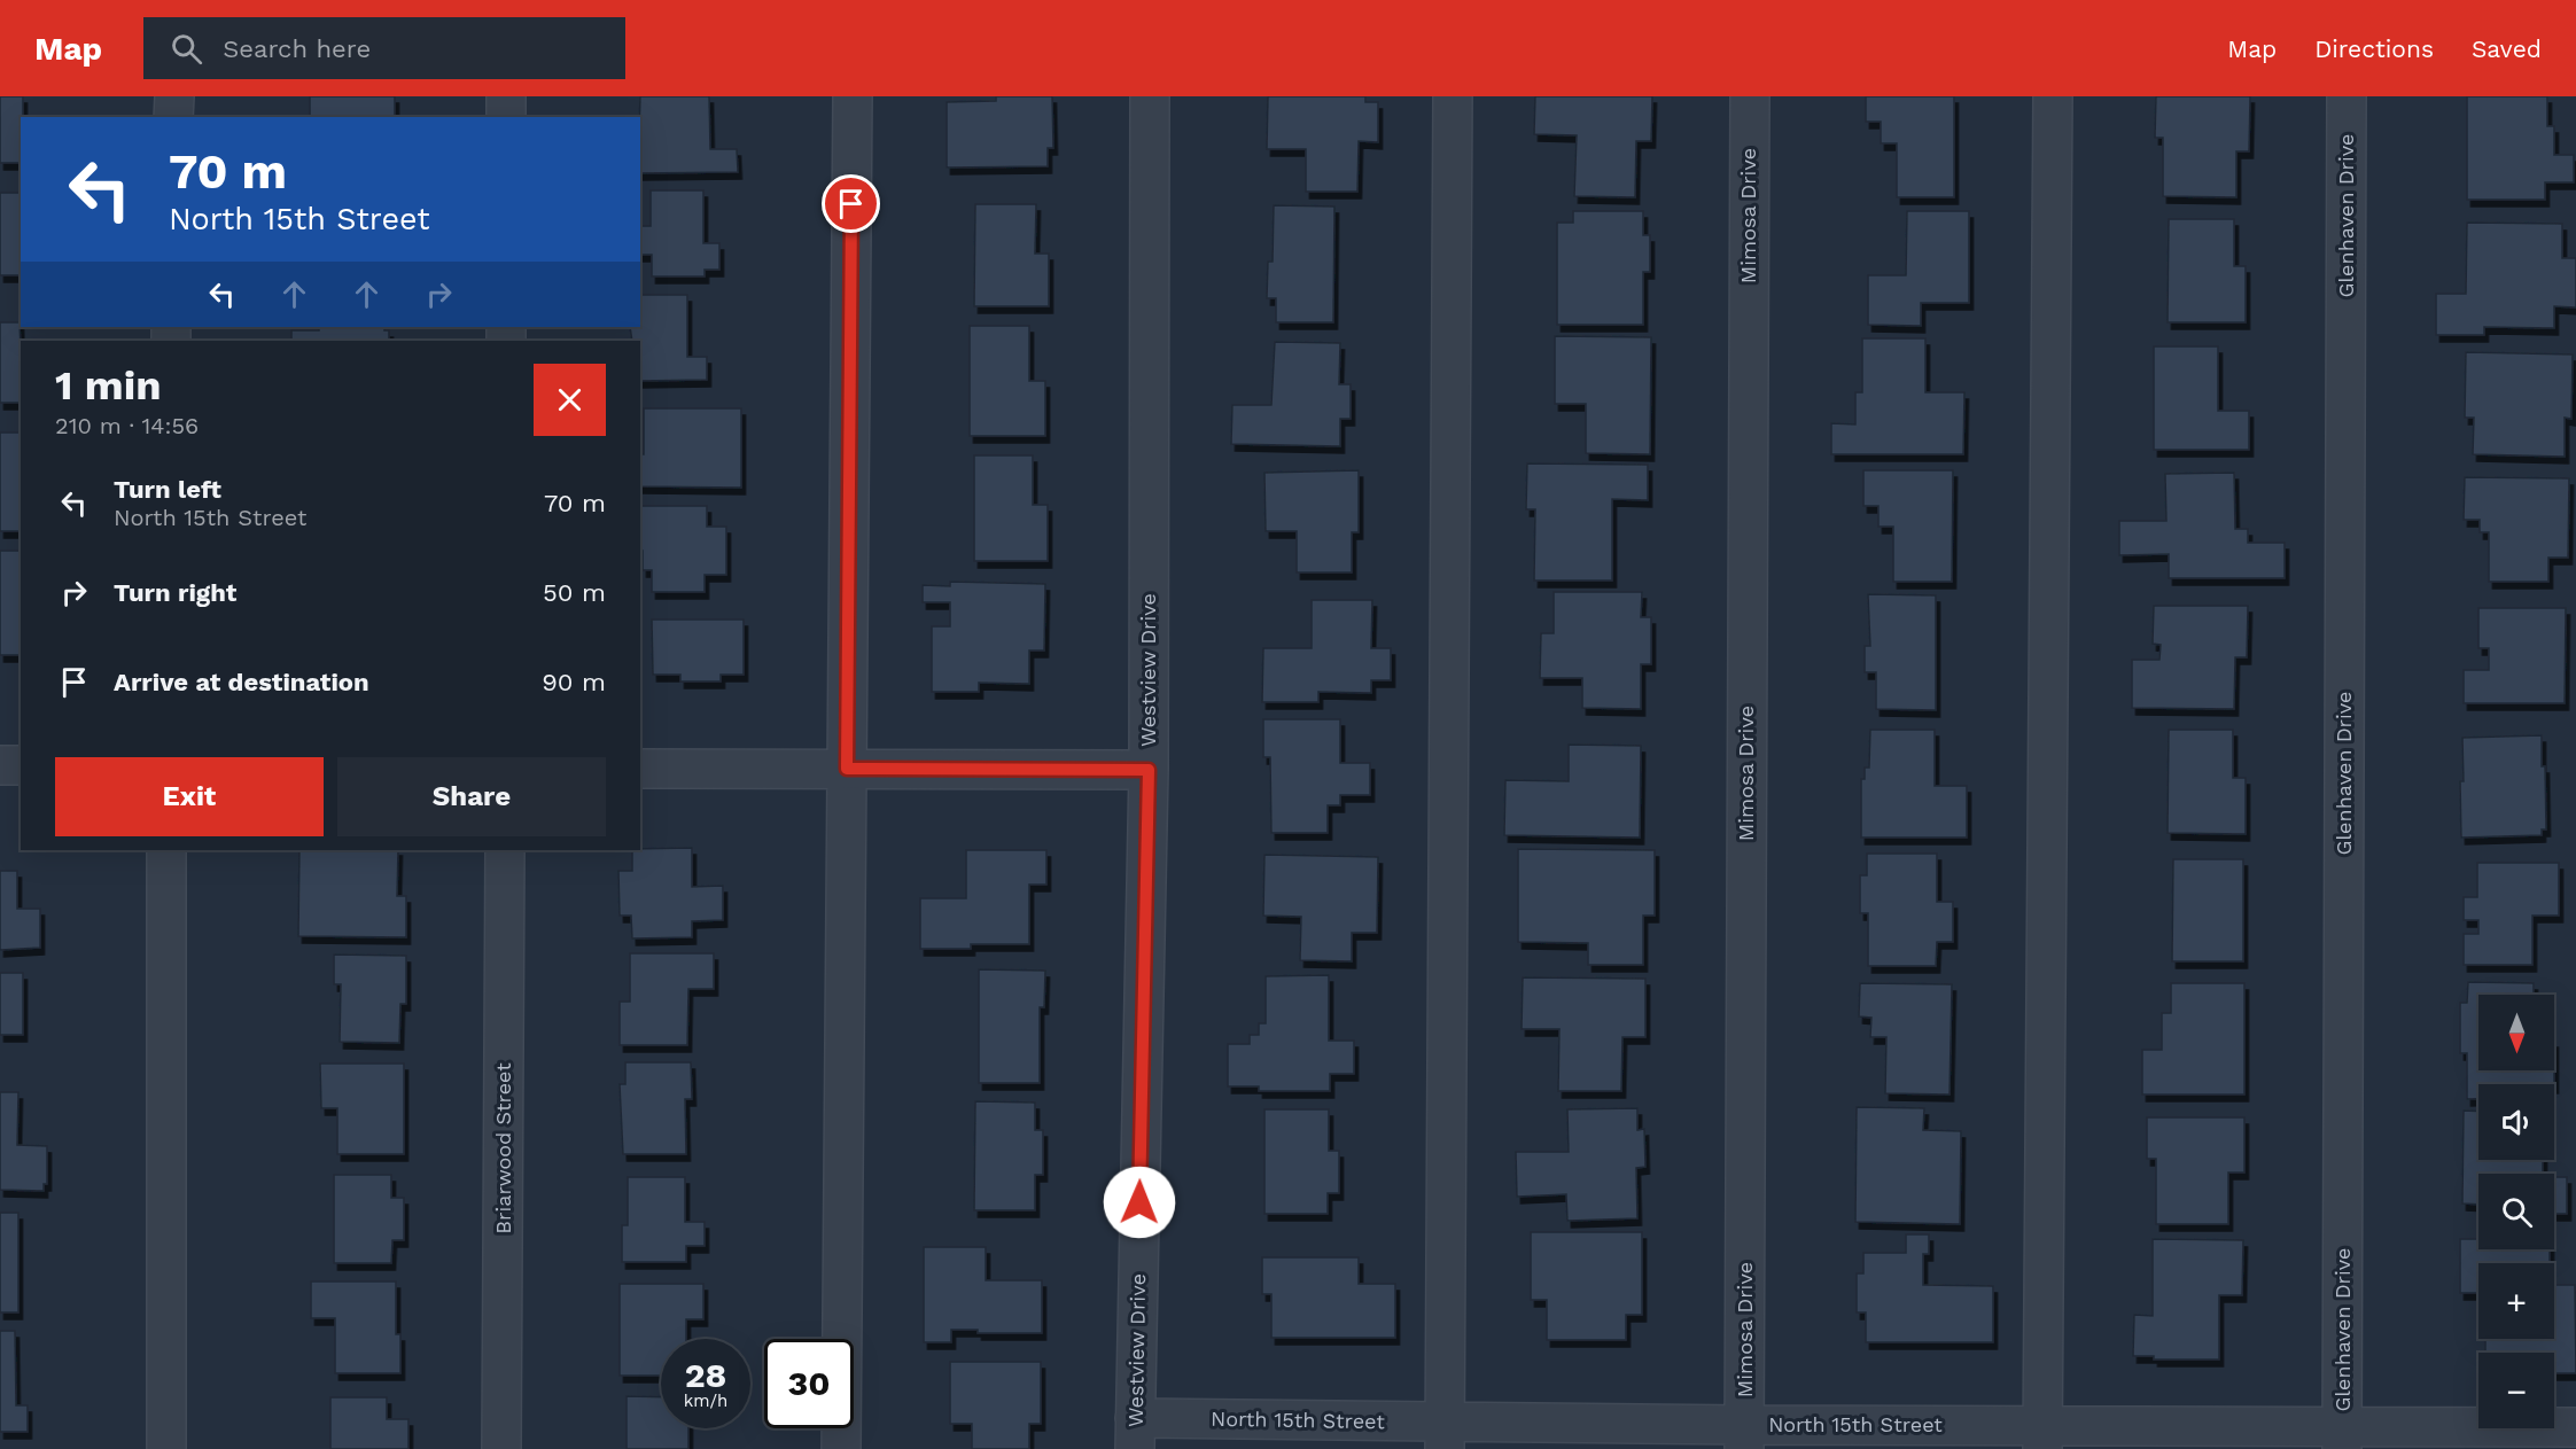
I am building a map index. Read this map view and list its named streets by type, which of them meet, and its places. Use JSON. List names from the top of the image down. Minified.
{"streets":{"street":["Mimosa Drive","Glenhaven Drive","Westview Drive","Briarwood Street","North 15th Street"]},"crossings":[["Mimosa Drive","North 15th Street"],["Glenhaven Drive","North 15th Street"],["Westview Drive","North 15th Street"]],"north":"bottom","page":{"header":"Map","search":"Search here","nav":["Map","Directions","Saved"],"turn":["70 m","North 15th Street"],"heading":["1 min","210 m · 14:56"],"list":[{"name":"Turn left","note":"North 15th Street","value":"70 m"},{"name":"Turn right","value":"50 m"},{"name":"Arrive at destination","value":"90 m"}],"buttons":["Exit","Share"],"map_buttons":["+","−"],"speed":"28 km/h","limit":"30"}}
